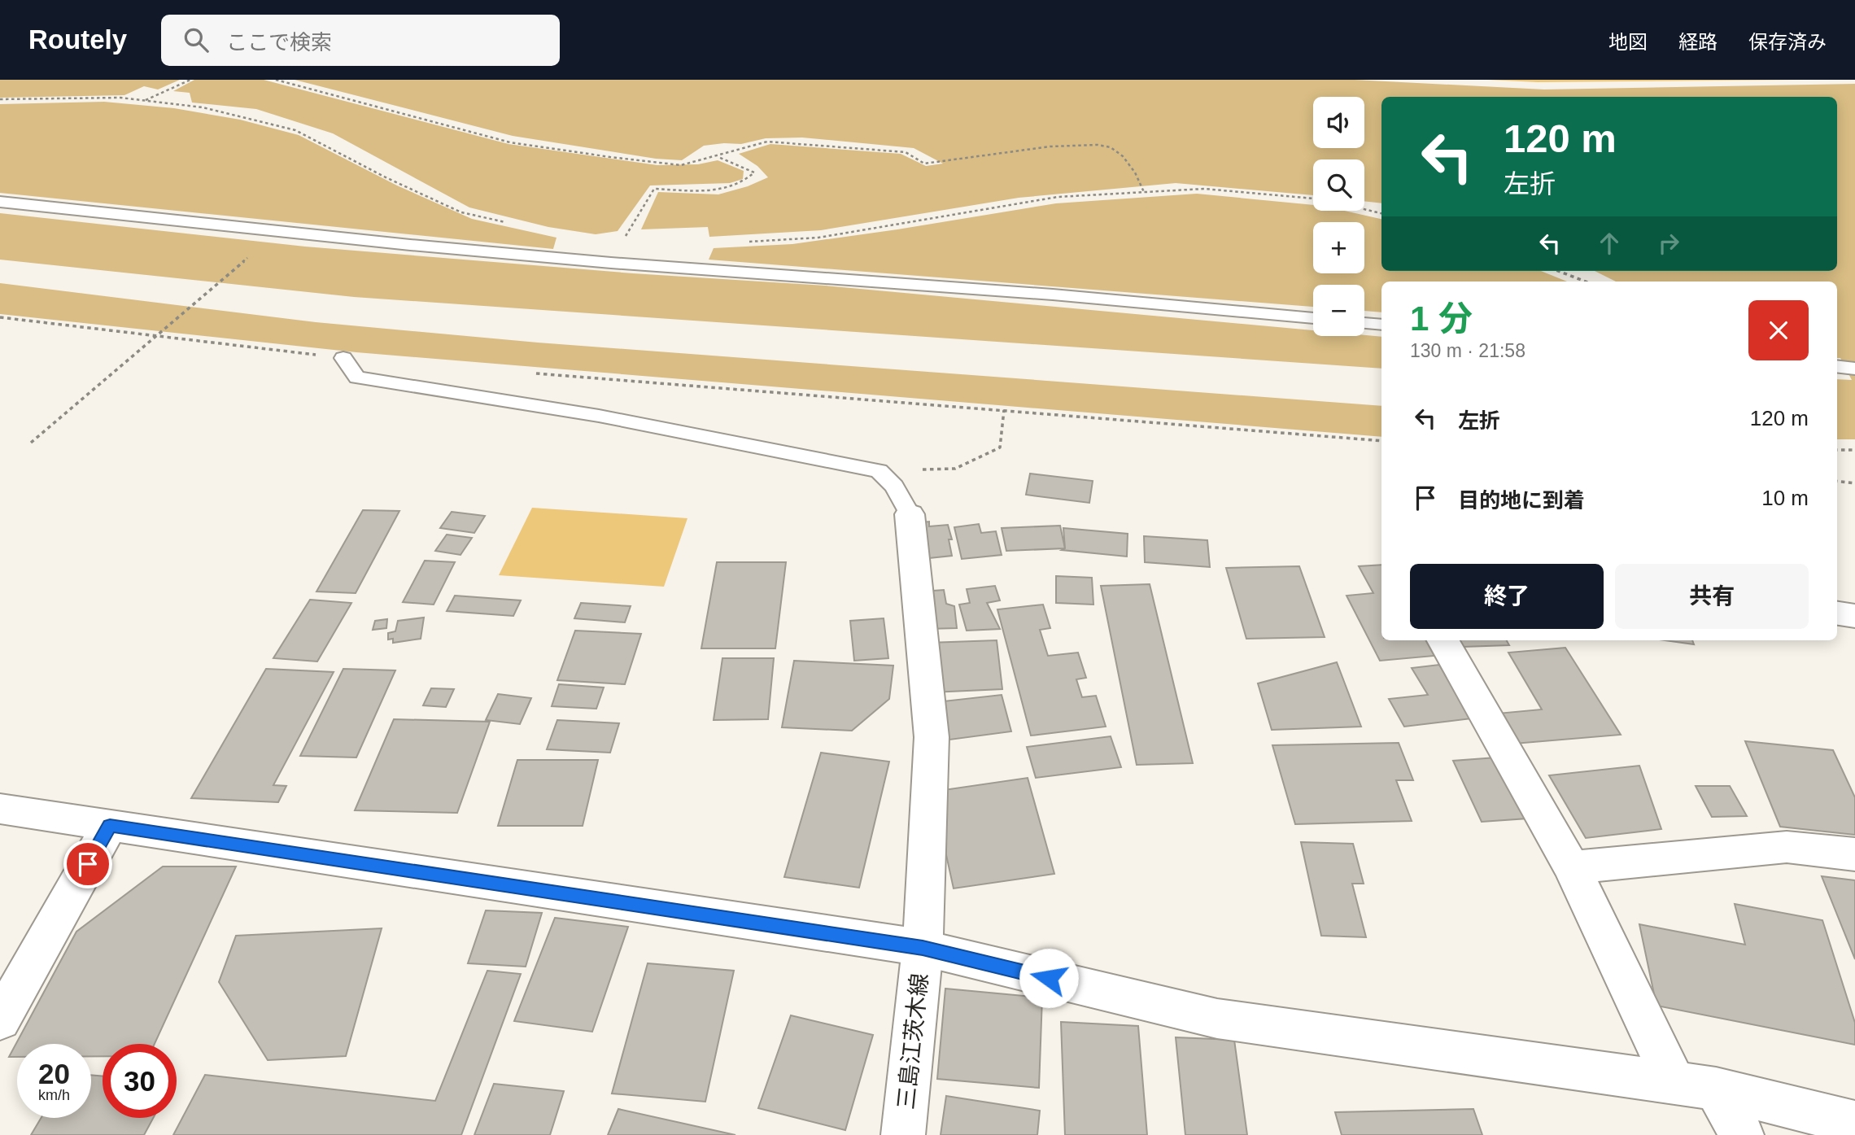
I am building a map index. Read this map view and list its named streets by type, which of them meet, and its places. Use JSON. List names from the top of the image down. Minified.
{"streets":{"street":["三島江茨木線"]},"page":{"header":"Routely","search":"ここで検索","nav":["地図","経路","保存済み"],"map_buttons":["+","−"],"turn":["120 m","左折"],"heading":["1 分","130 m · 21:58"],"list":[{"name":"左折","value":"120 m"},{"name":"目的地に到着","value":"10 m"}],"buttons":["終了","共有"],"speed":"20 km/h","limit":"30"}}
